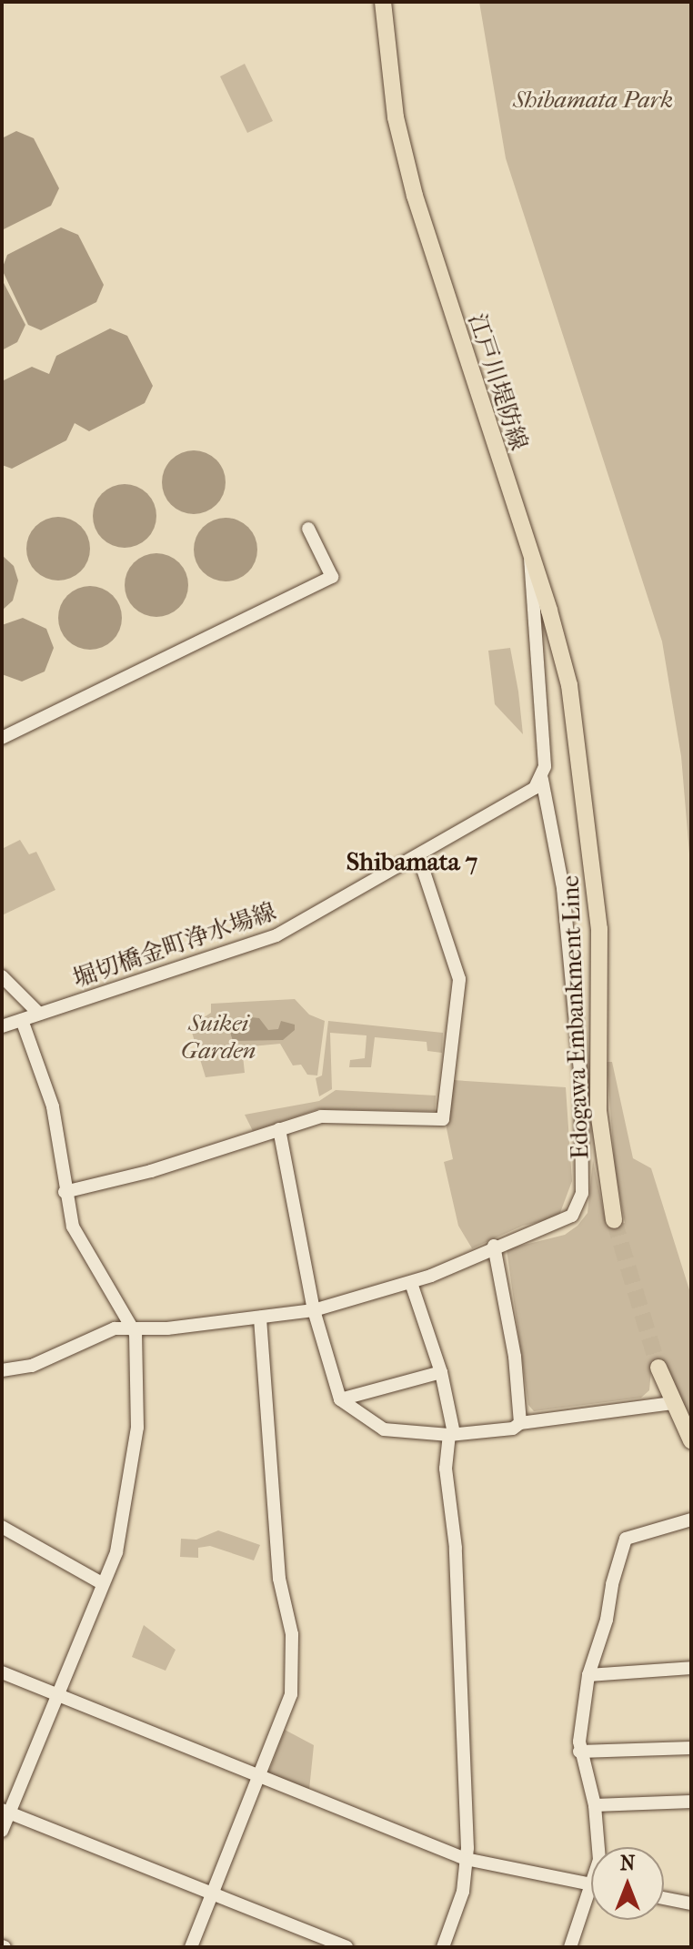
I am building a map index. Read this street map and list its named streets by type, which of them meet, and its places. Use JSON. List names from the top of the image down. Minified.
{"streets":{"main road":["江戸川堤防線","Edogawa Embankment Line"],"street":["堀切橋金町浄水場線"]},"crossings":[["江戸川堤防線","堀切橋金町浄水場線"],["江戸川堤防線","Edogawa Embankment Line"]],"districts":["Shibamata 7"],"parks":["Shibamata Park","Suikei Garden"],"north":"top"}
